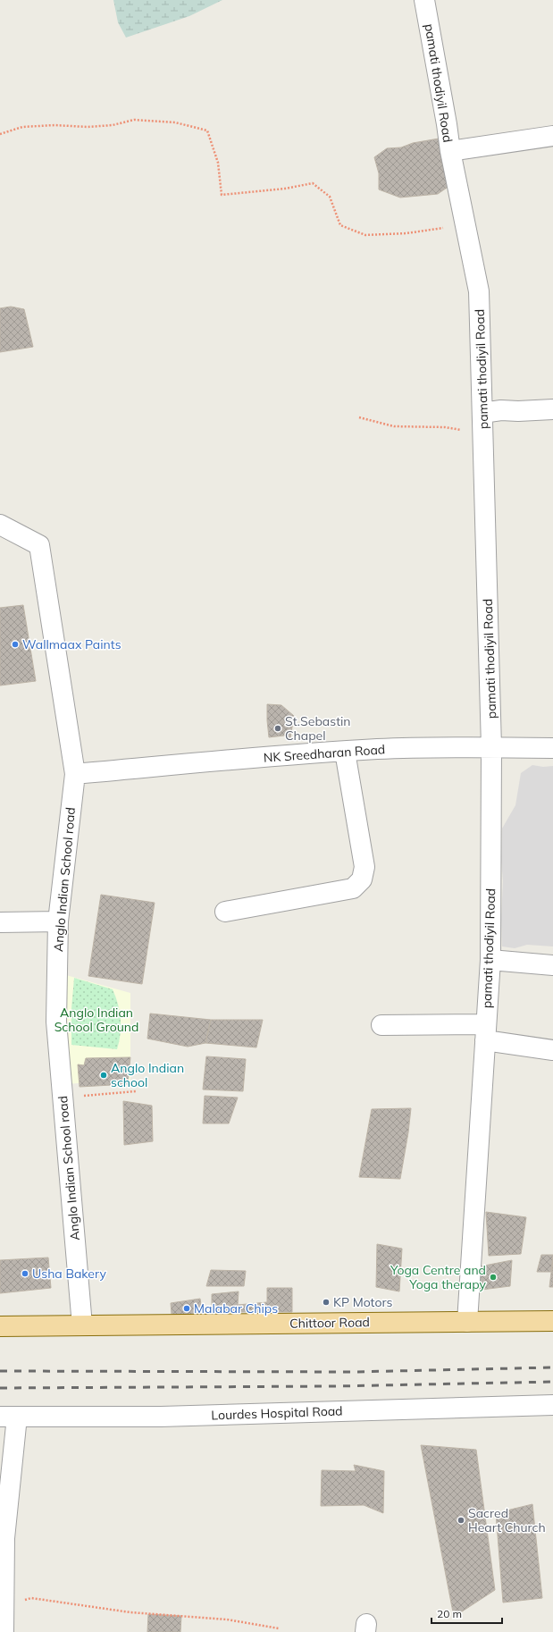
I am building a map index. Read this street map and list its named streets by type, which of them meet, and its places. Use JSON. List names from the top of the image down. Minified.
{"streets":{"main road":["Chittoor Road"],"street":["pamati thodiyil Road","NK Sreedharan Road","Anglo Indian School road","Lourdes Hospital Road"]},"crossings":[["pamati thodiyil Road","NK Sreedharan Road"],["pamati thodiyil Road","Chittoor Road"],["NK Sreedharan Road","Anglo Indian School road"],["Anglo Indian School road","Chittoor Road"]],"parks":["Anglo Indian School Ground"],"places":["Wallmaax Paints","St.Sebastin Chapel","Anglo Indian school","Usha Bakery","Yoga Centre and Yoga therapy","KP Motors","Malabar Chips","Sacred Heart Church"],"scale_bar":"20 m"}
